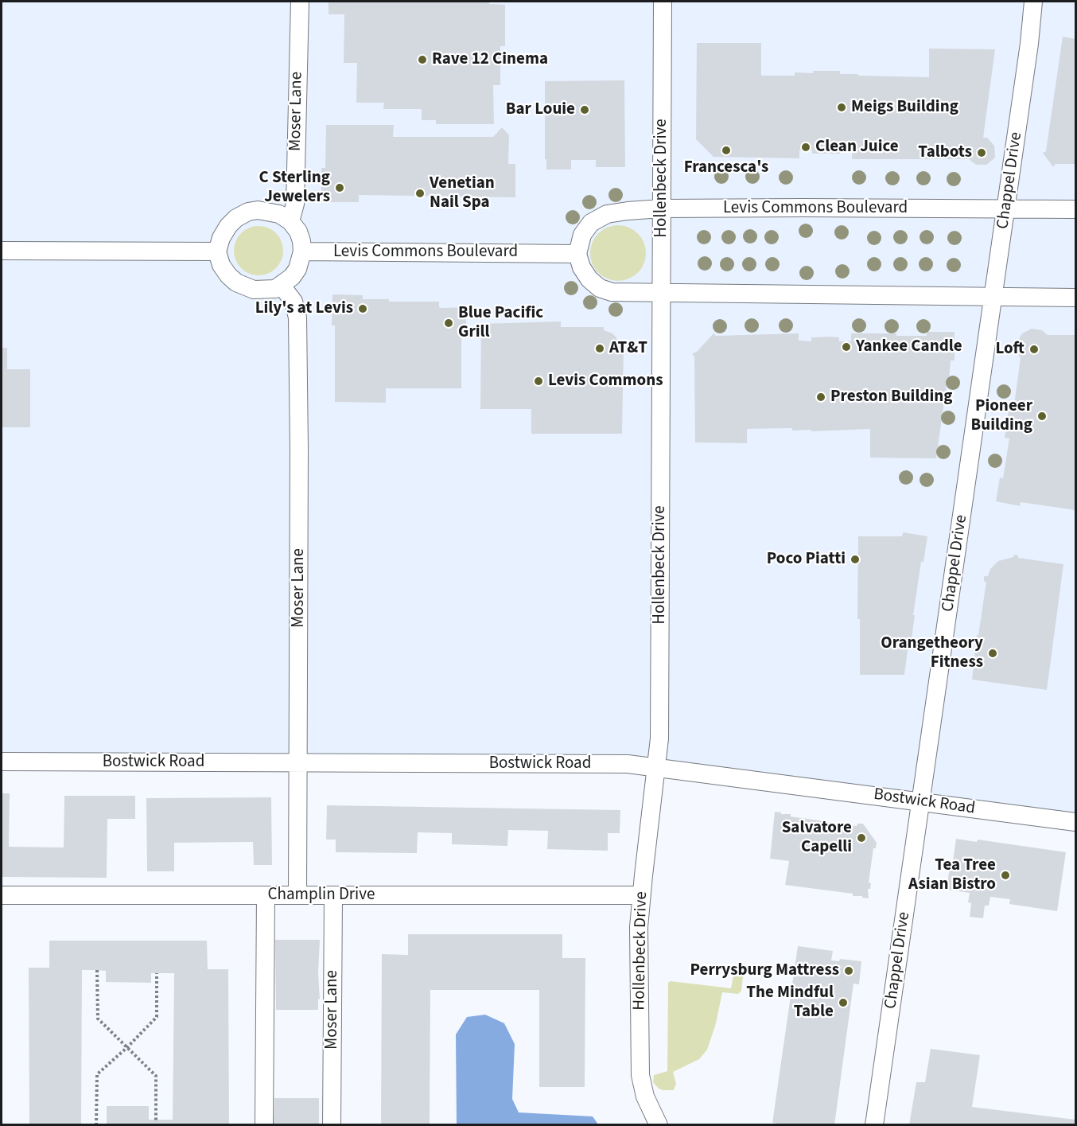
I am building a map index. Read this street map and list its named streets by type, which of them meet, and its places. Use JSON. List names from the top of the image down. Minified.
{"streets":{"street":["Moser Lane","Hollenbeck Drive","Chappel Drive","Levis Commons Boulevard","Bostwick Road","Champlin Drive"]},"crossings":[["Moser Lane","Levis Commons Boulevard"],["Moser Lane","Bostwick Road"],["Moser Lane","Champlin Drive"],["Hollenbeck Drive","Levis Commons Boulevard"],["Hollenbeck Drive","Bostwick Road"],["Hollenbeck Drive","Champlin Drive"],["Chappel Drive","Levis Commons Boulevard"],["Chappel Drive","Bostwick Road"]],"places":["Rave 12 Cinema","Meigs Building","Bar Louie","Clean Juice","Francesca's","Talbots","C Sterling Jewelers","Venetian Nail Spa","Lily's at Levis","Blue Pacific Grill","Yankee Candle","AT&T","Loft","Levis Commons","Preston Building","Pioneer Building","Poco Piatti","Orangetheory Fitness","Salvatore Capelli","Tea Tree Asian Bistro","Perrysburg Mattress","The Mindful Table"]}
